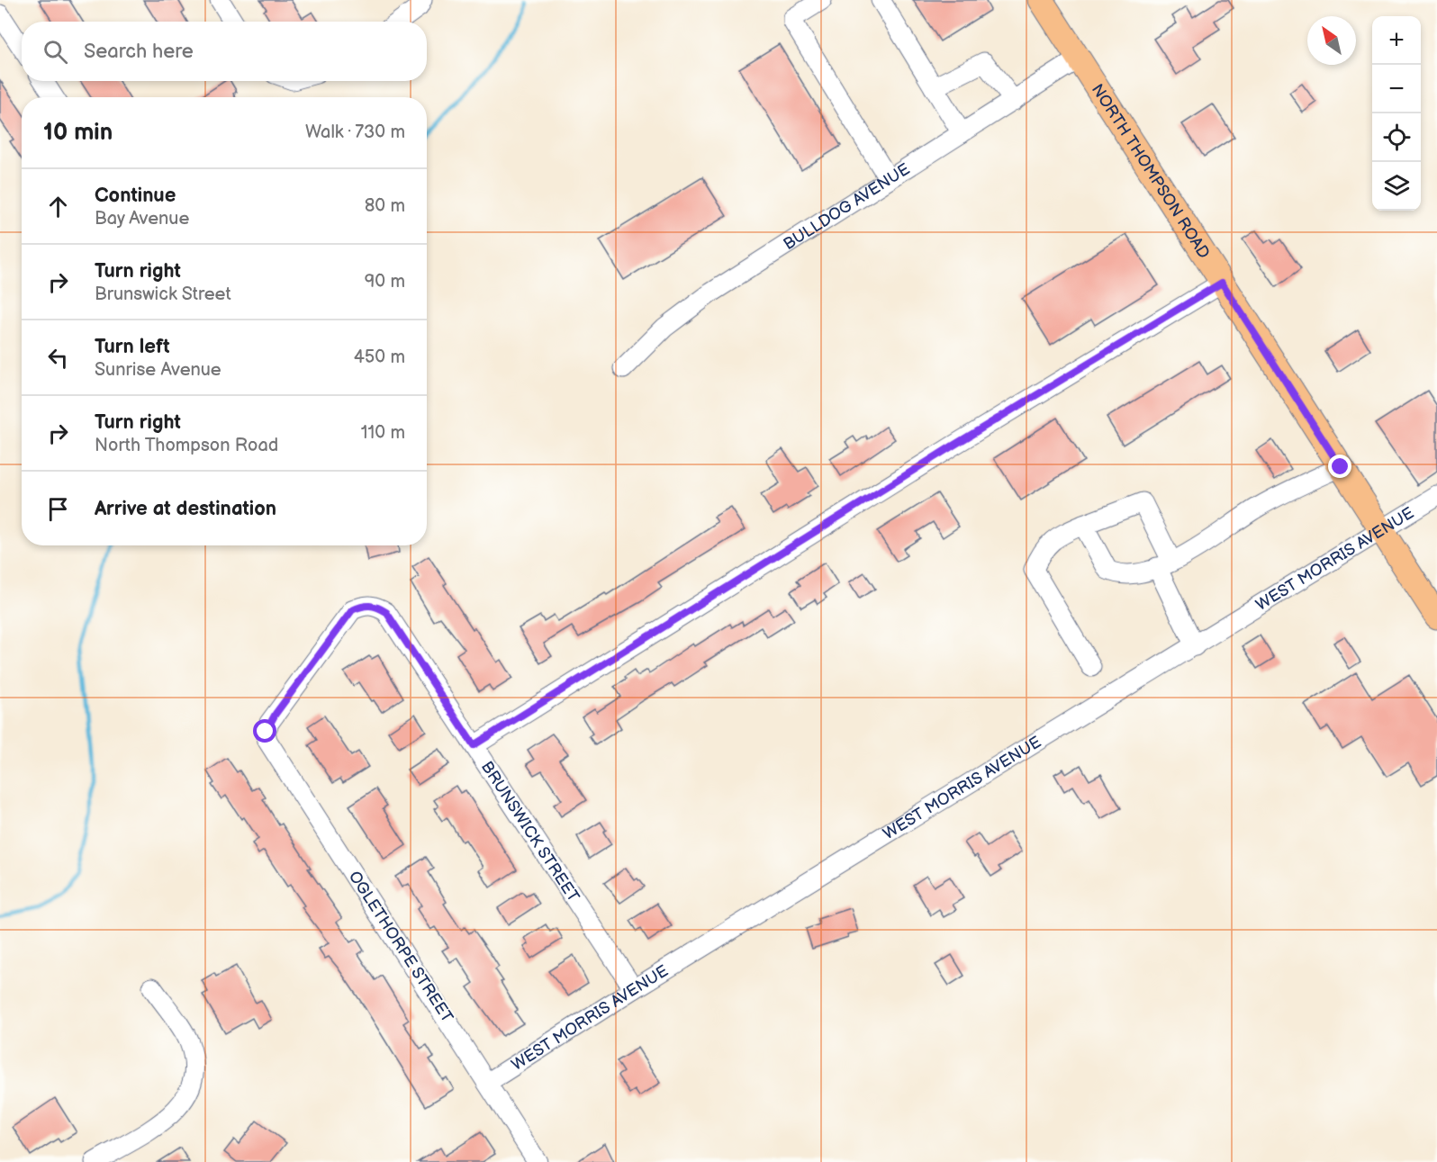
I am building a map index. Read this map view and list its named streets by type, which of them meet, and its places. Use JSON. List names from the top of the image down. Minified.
{"streets":{"main road":["NORTH THOMPSON ROAD"],"street":["BULLDOG AVENUE","WEST MORRIS AVENUE","BRUNSWICK STREET","OGLETHORPE STREET"]},"crossings":[["NORTH THOMPSON ROAD","BULLDOG AVENUE"],["NORTH THOMPSON ROAD","WEST MORRIS AVENUE"],["WEST MORRIS AVENUE","BRUNSWICK STREET"],["WEST MORRIS AVENUE","OGLETHORPE STREET"],["BRUNSWICK STREET","OGLETHORPE STREET"]],"north":"top left","page":{"map_buttons":["+","−"],"search":"Search here","heading":["10 min","Walk · 730 m"],"list":[["Continue","Bay Avenue","80 m"],["Turn right","Brunswick Street","90 m"],["Turn left","Sunrise Avenue","450 m"],["Turn right","North Thompson Road","110 m"],"Arrive at destination"]}}
